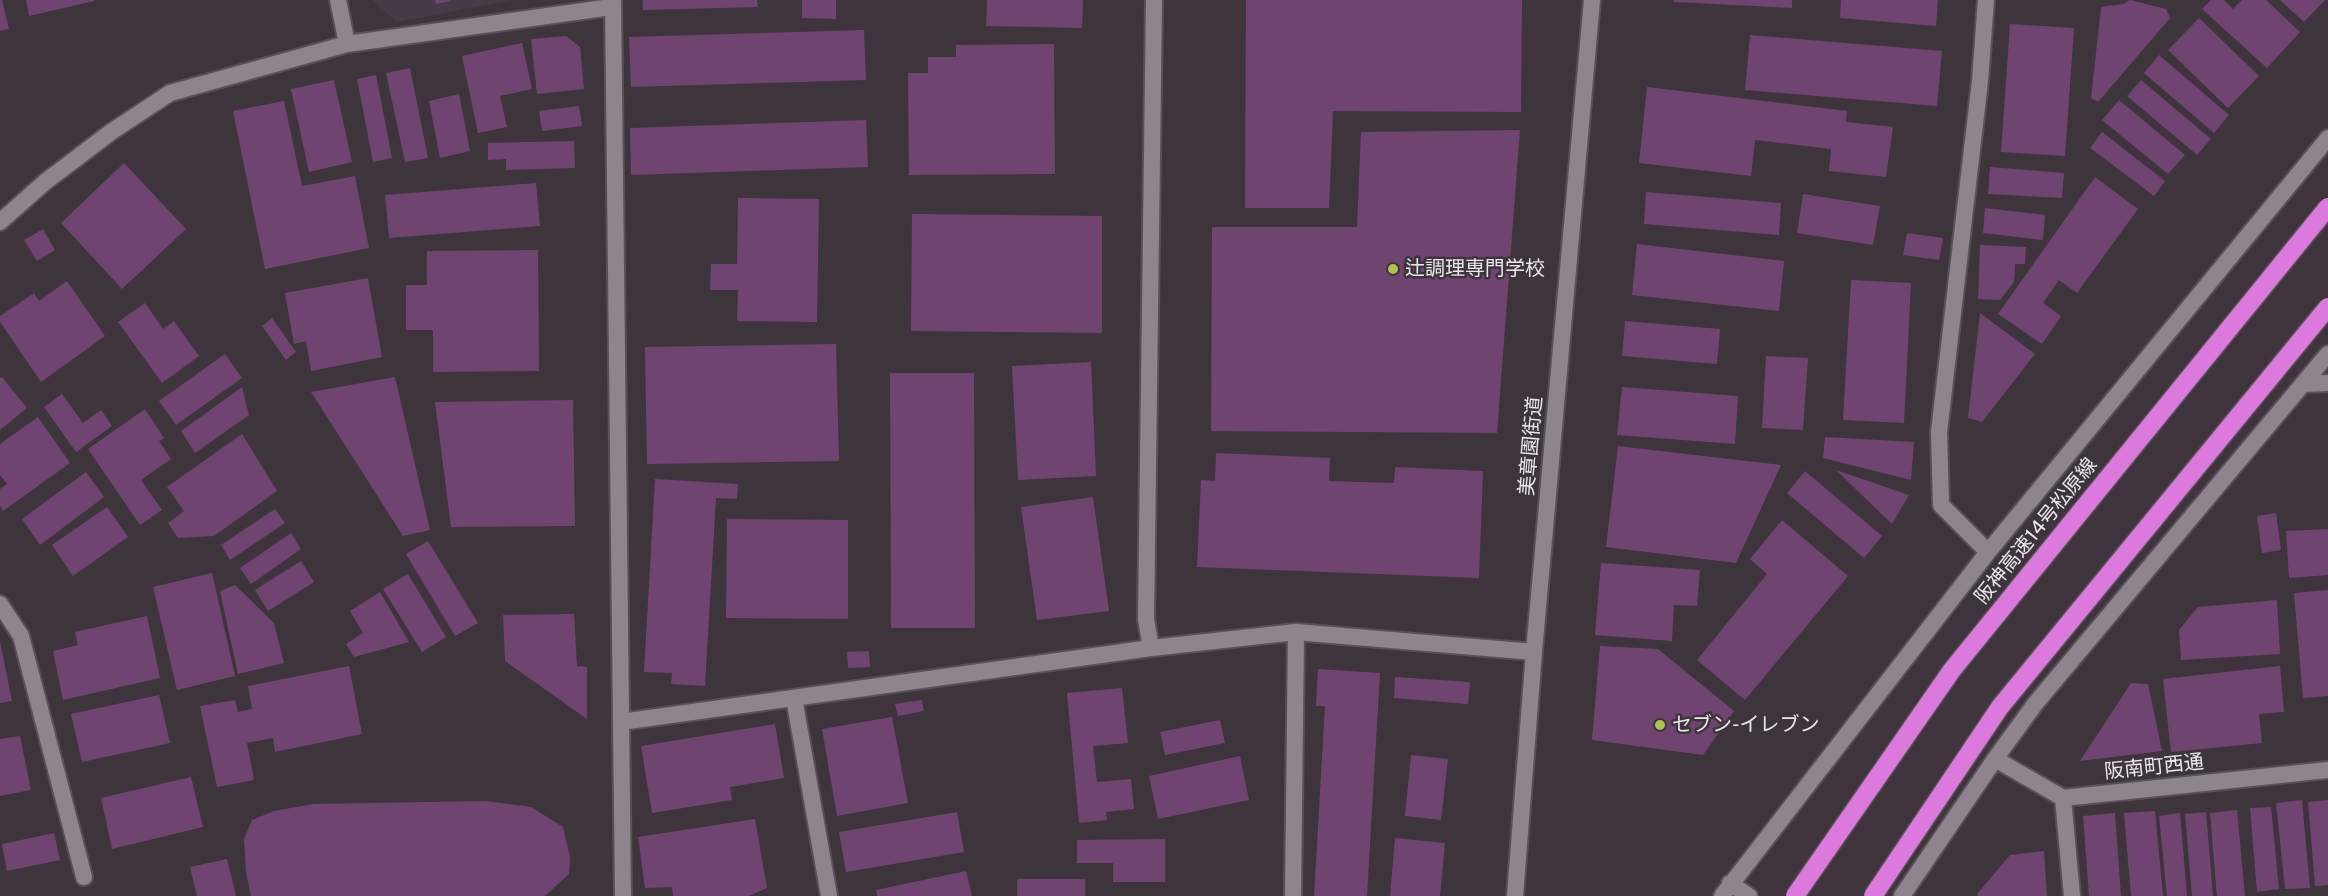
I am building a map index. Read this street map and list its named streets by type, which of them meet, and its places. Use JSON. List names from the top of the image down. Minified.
{"streets":{"highway":["阪神高速14号松原線"],"street":["美章園街道","阪南町西通"]},"places":["辻調理専門学校","セブン-イレブン"]}
